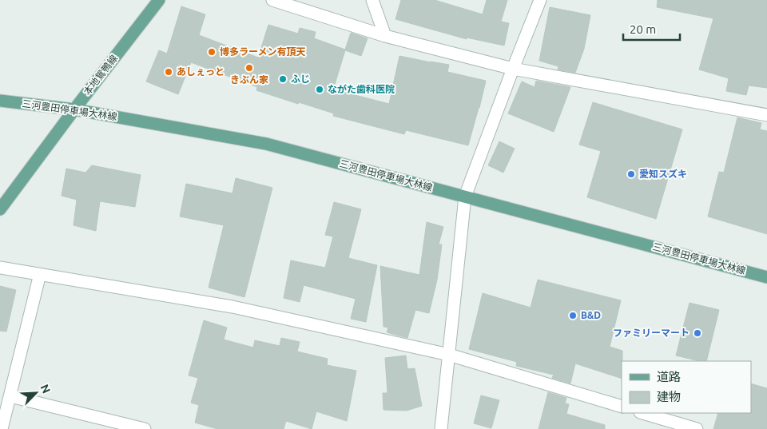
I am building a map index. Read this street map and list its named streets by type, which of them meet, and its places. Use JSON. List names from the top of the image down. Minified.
{"streets":{"main road":["本地鴛鴨線","三河豊田停車場大林線"]},"crossings":[["本地鴛鴨線","三河豊田停車場大林線"]],"places":["博多ラーメン有頂天","きぶん家","あしぇっと","ふじ","ながた歯科医院","愛知スズキ","B&D","ファミリーマート"],"legend":["道路","建物"],"scale_bar":"20 m","north":"top right"}
